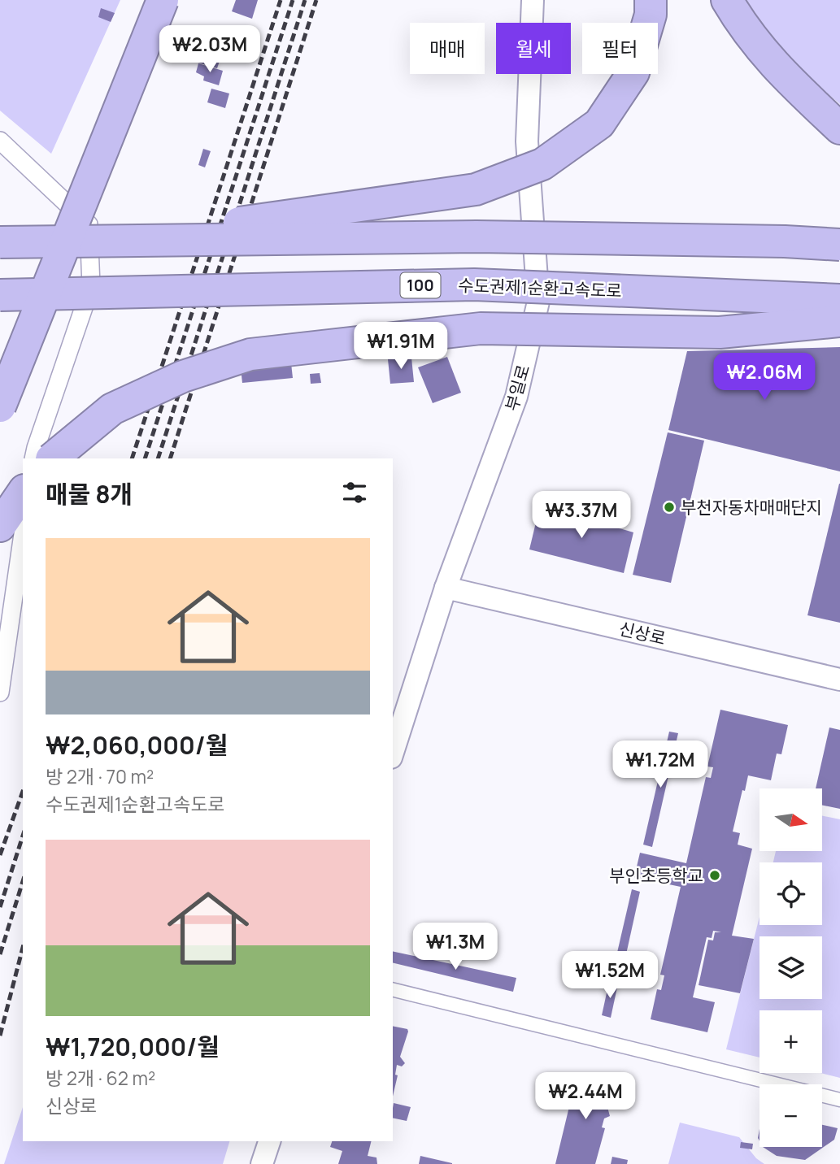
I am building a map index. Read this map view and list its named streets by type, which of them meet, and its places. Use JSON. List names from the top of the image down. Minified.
{"streets":{"highway":["100","수도권제1순환고속도로"],"street":["부일로","신상로"]},"crossings":[["부일로","신상로"]],"places":["부천자동차매매단지","부인초등학교"],"north":"right","page":{"chip":["매매","월세","필터"],"price":["₩2.03M","₩1.91M","₩2.06M","₩3.37M","₩1.72M","₩1.3M","₩1.52M","₩2.44M"],"heading":"매물 8개","list":[{"name":"₩2,060,000/월","note":"방 2개 · 70 m² · 수도권제1순환고속도로"},{"name":"₩1,720,000/월","note":"방 2개 · 62 m² · 신상로"}],"map_buttons":["+","−"]}}
